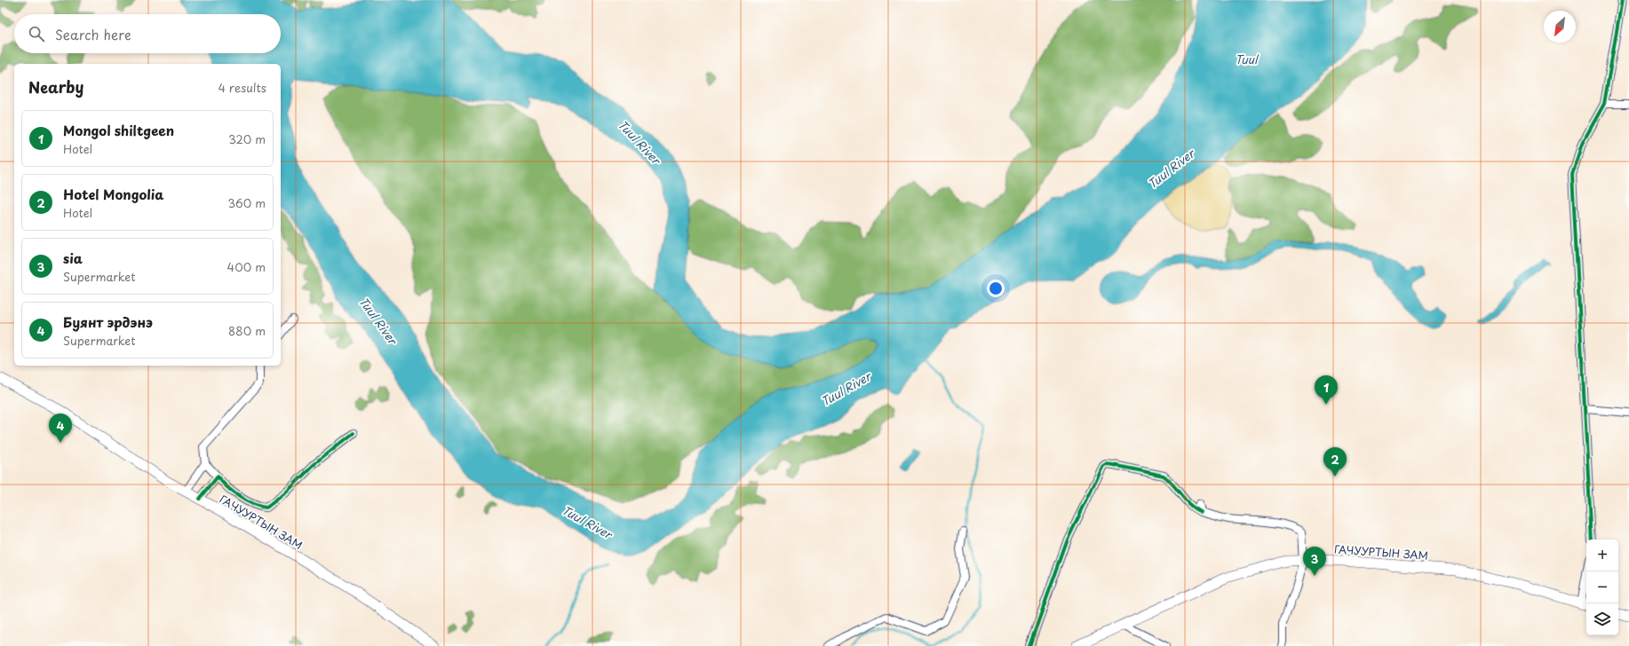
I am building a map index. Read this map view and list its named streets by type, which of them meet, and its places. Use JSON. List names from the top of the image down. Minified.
{"streets":{"main road":["ГАЧУУРТЫН ЗАМ"]},"water":["Tuul","Tuul River"],"north":"bottom left","page":{"search":"Search here","heading":["Nearby","4 results"],"list":[{"mark":"1","name":"Mongol shiltgeen","note":"Hotel","value":"320 m"},{"mark":"2","name":"Hotel Mongolia","note":"Hotel","value":"360 m"},{"mark":"3","name":"sia","note":"Supermarket","value":"400 m"},{"mark":"4","name":"Буянт эрдэнэ","note":"Supermarket","value":"880 m"}],"pins":["1","4","2","3"],"map_buttons":["+","−"]}}
